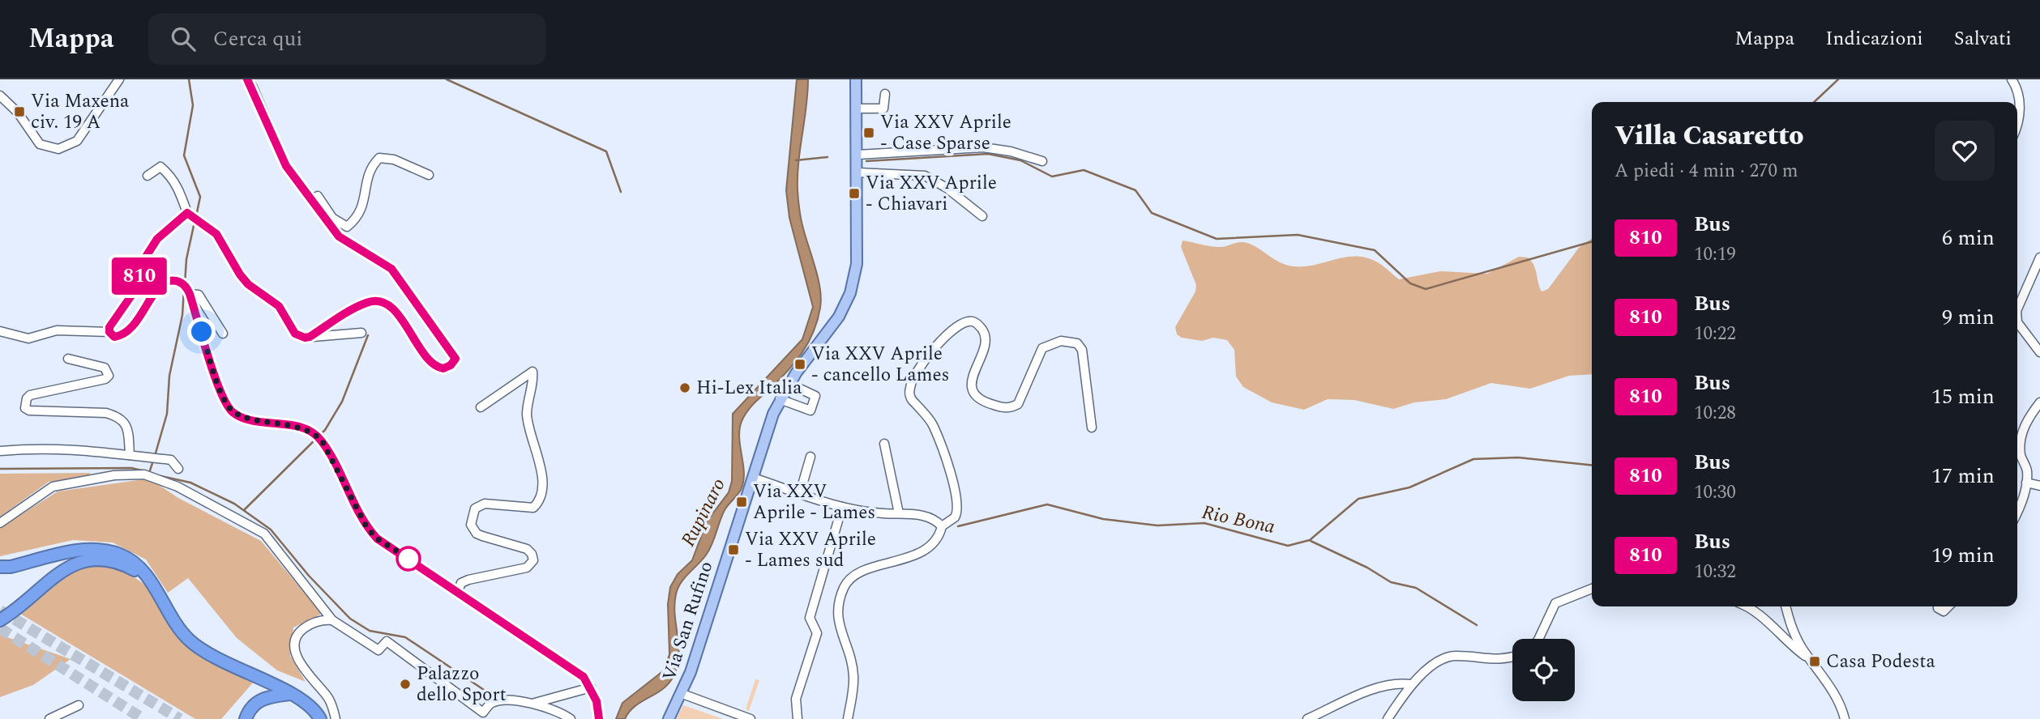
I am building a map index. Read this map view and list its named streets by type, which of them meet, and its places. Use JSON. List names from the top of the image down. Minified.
{"streets":{"main road":["Via San Rufino"]},"water":["Rupinaro","Rio Bona"],"places":{"transit":["Via Maxena civ. 19 A","Via XXV Aprile - Case Sparse","Via XXV Aprile - Chiavari","Via XXV Aprile - cancello Lames","Via XXV Aprile - Lames","Via XXV Aprile - Lames sud","Casa Podesta"],"other":["Hi-Lex Italia","Palazzo dello Sport"]},"lines":["bus line 810"],"page":{"header":"Mappa","search":"Cerca qui","nav":["Mappa","Indicazioni","Salvati"],"on_map":"810","heading":["Villa Casaretto","A piedi · 4 min · 270 m"],"list":[{"mark":"810","name":"Bus","note":"10:19","value":"6 min"},{"mark":"810","name":"Bus","note":"10:22","value":"9 min"},{"mark":"810","name":"Bus","note":"10:28","value":"15 min"},{"mark":"810","name":"Bus","note":"10:30","value":"17 min"},{"mark":"810","name":"Bus","note":"10:32","value":"19 min"}]}}
